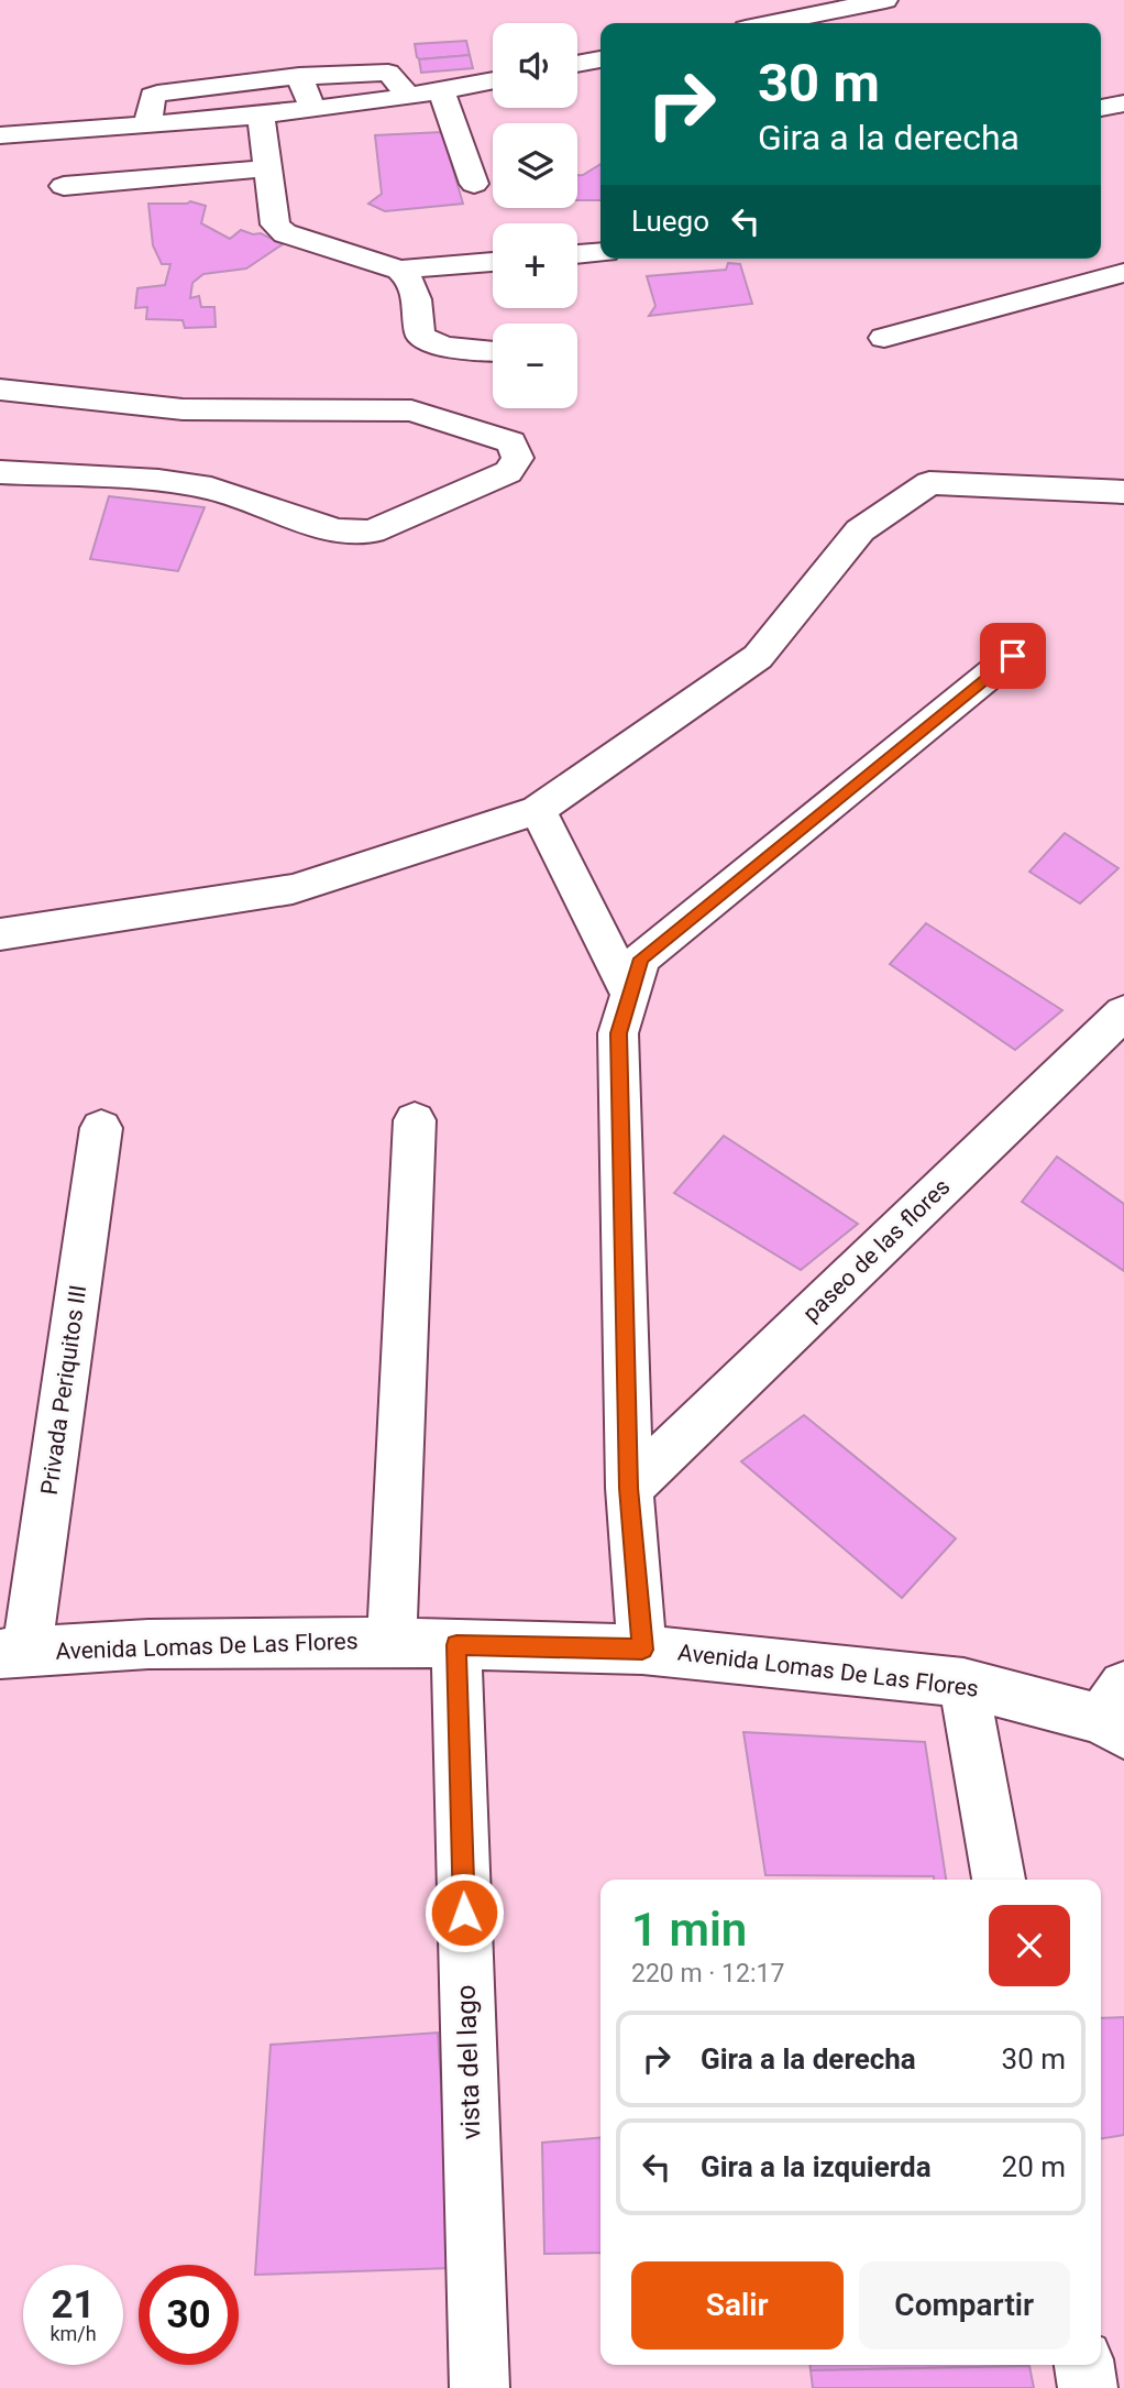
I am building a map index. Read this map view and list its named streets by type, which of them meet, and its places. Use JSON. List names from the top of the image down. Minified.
{"streets":{"street":["paseo de las flores","Privada Periquitos III","Avenida Lomas De Las Flores","vista del lago"]},"crossings":[["Privada Periquitos III","Avenida Lomas De Las Flores"],["Avenida Lomas De Las Flores","vista del lago"]],"page":{"map_buttons":["+","−"],"turn":["30 m","Gira a la derecha"],"then":"Luego","heading":["1 min","220 m · 12:17"],"list":[{"name":"Gira a la derecha","value":"30 m"},{"name":"Gira a la izquierda","value":"20 m"}],"buttons":["Salir","Compartir"],"speed":"21 km/h","limit":"30"}}
